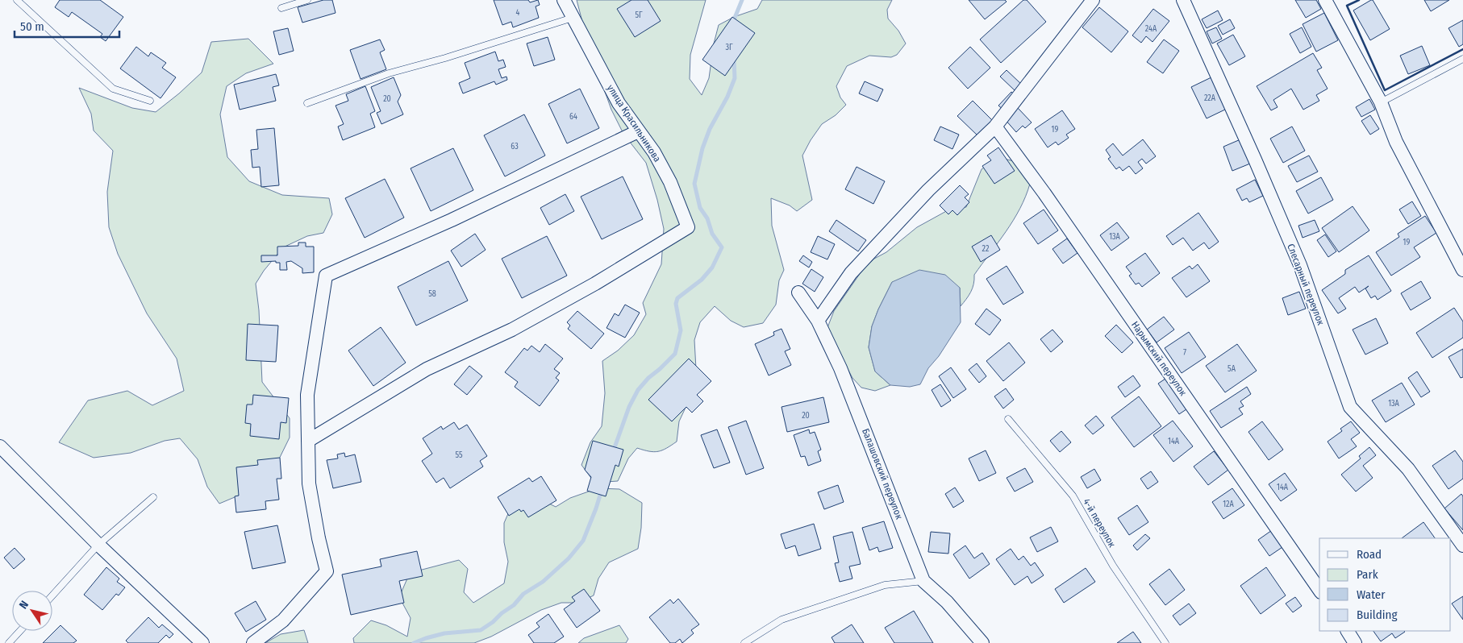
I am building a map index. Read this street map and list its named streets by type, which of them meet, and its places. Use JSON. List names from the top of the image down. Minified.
{"streets":{"street":["улица Красильникова","Слесарный переулок","Нарымский переулок","Балашовский переулок"],"lane":["4-й переулок"]},"house_numbers":["4","5Г","24А","3Г","22А","20","64","19","63","13А","19","22","58","7","5А","13А","20","14А","55","14А","12А"],"legend":["Road","Park","Water","Building"],"scale_bar":"50 m","north":"top left"}
